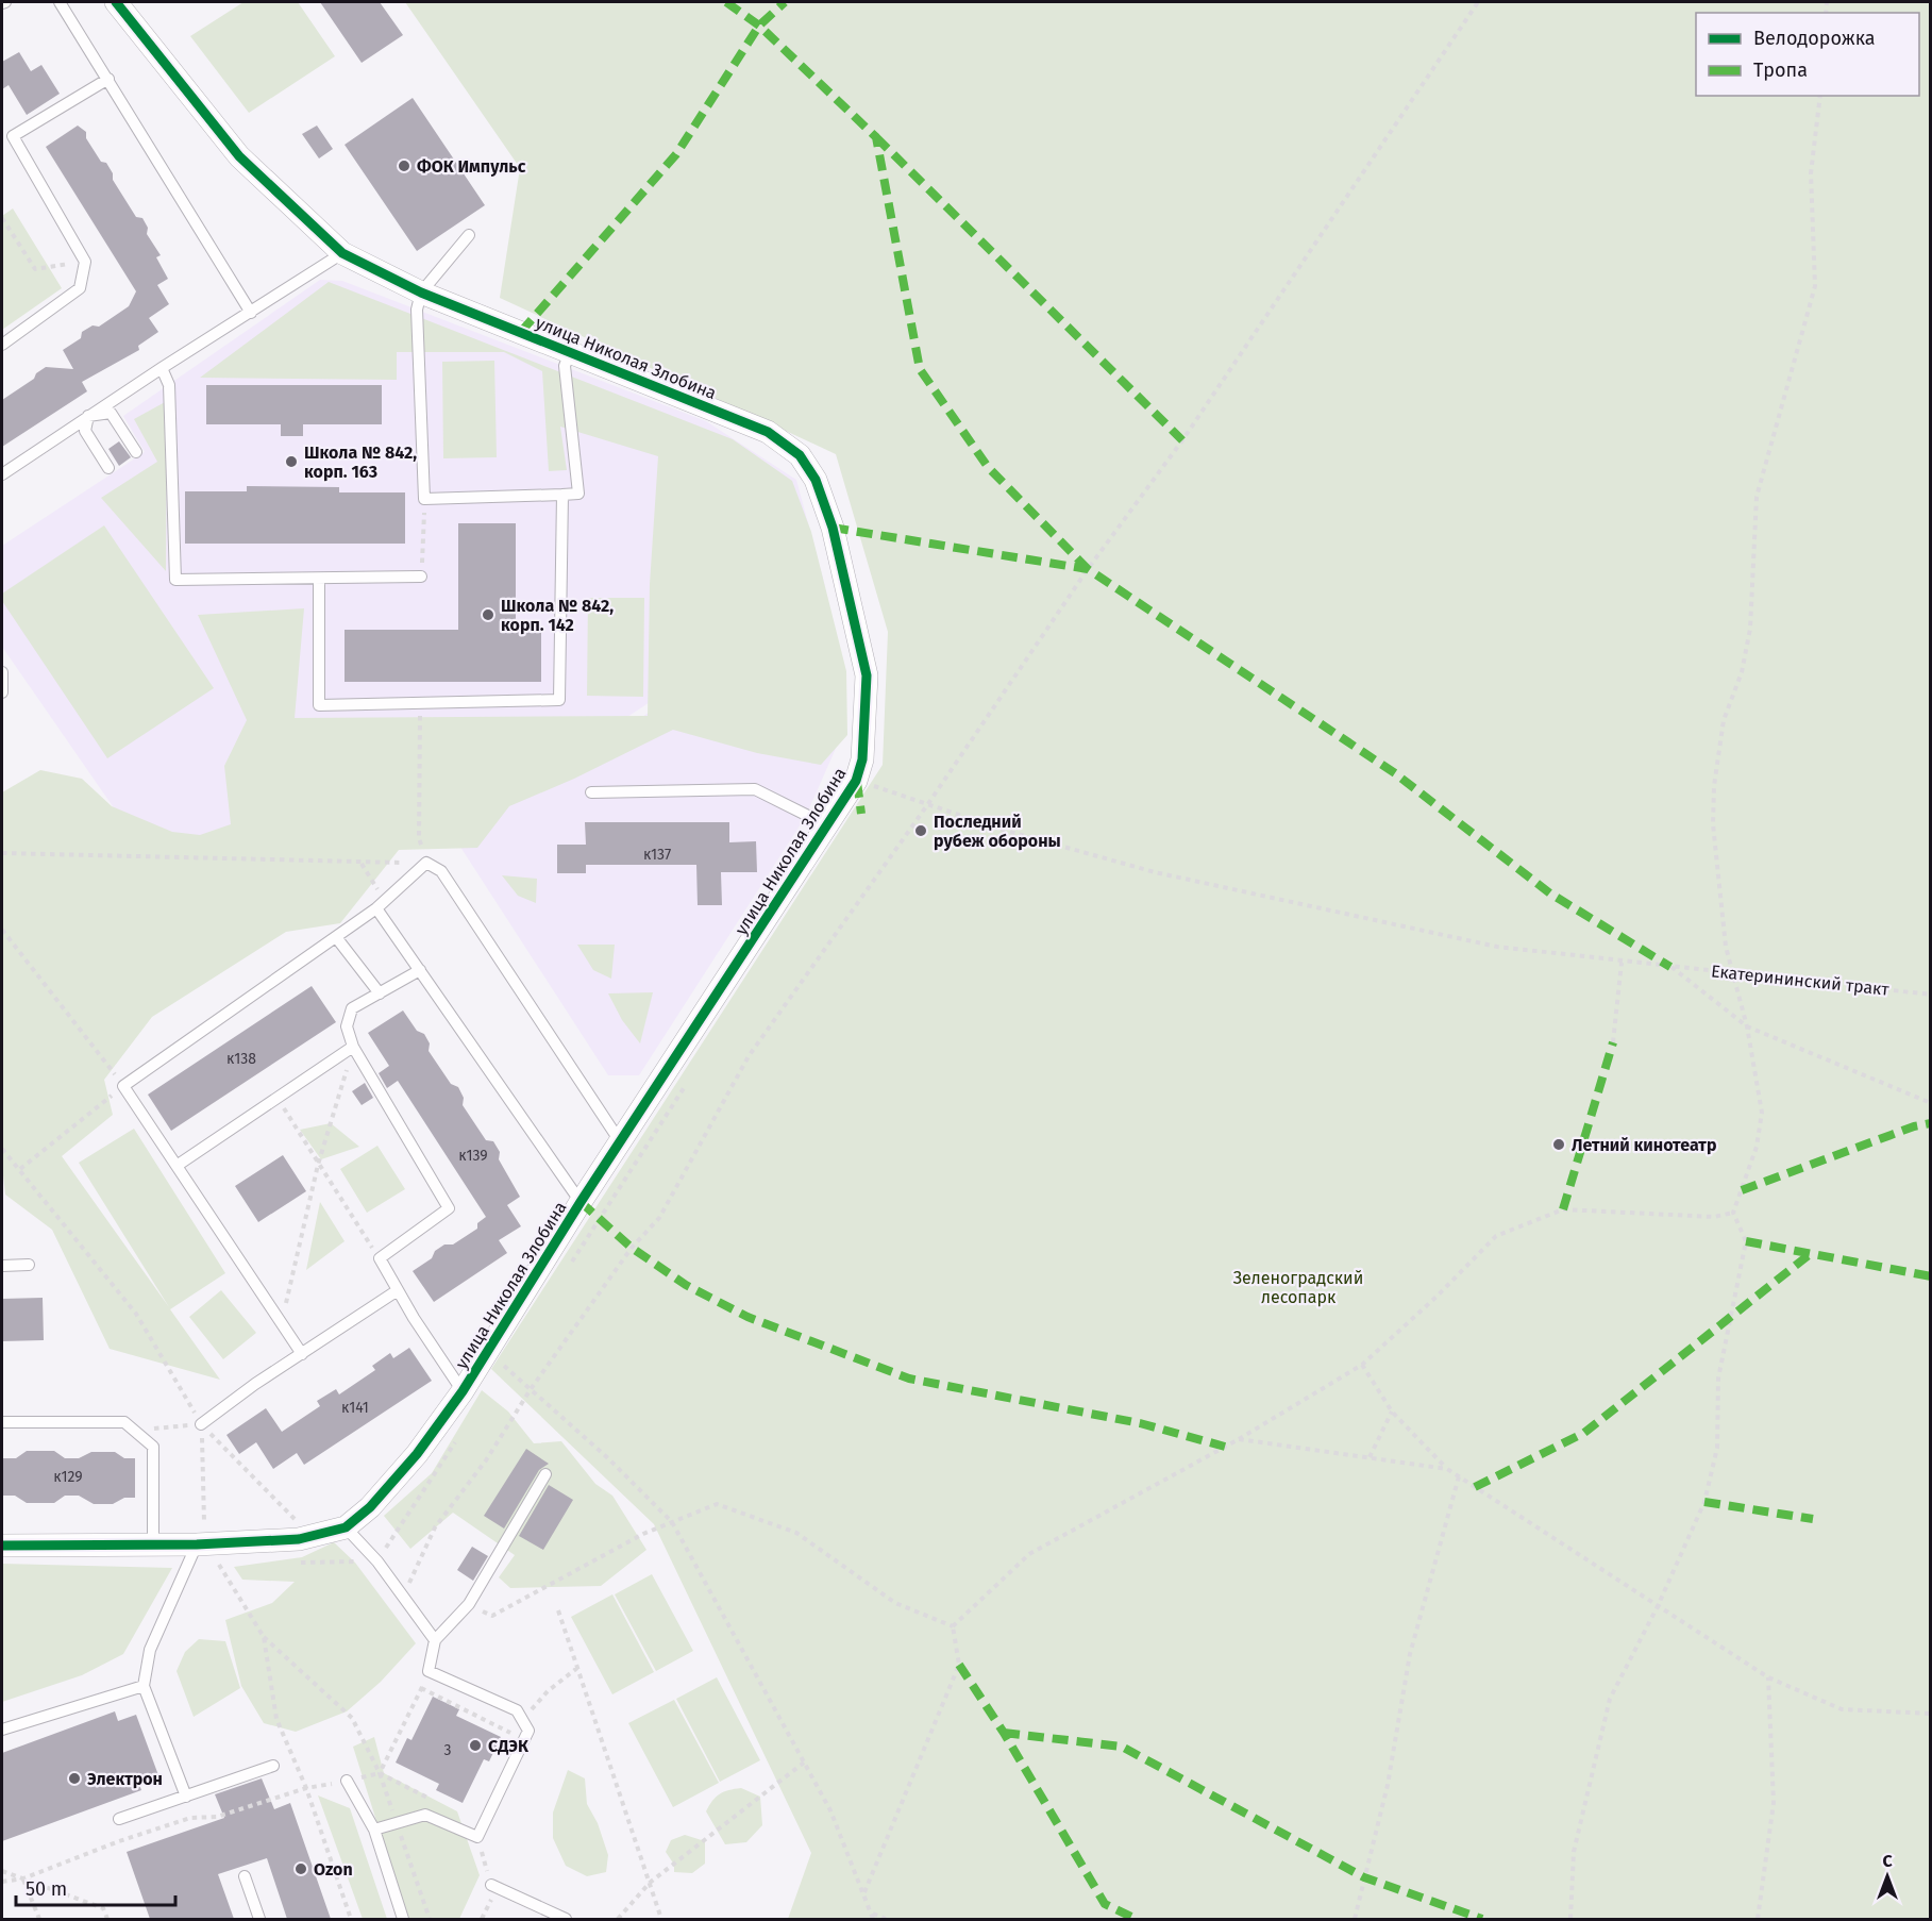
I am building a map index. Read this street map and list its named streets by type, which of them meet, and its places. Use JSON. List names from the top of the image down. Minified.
{"streets":{"street":["улица Николая Злобина"],"path":["Екатерининский тракт"]},"parks":["Зеленоградский лесопарк"],"places":["ФОК Импульс","Школа № 842, корп. 163","Школа № 842, корп. 142","Последний рубеж обороны","Летний кинотеатр","СДЭК","Электрон","Ozon"],"house_numbers":["к137","к138","к139","к141","к129","3"],"legend":["Велодорожка","Тропа"],"scale_bar":"50 m","north":"top"}
